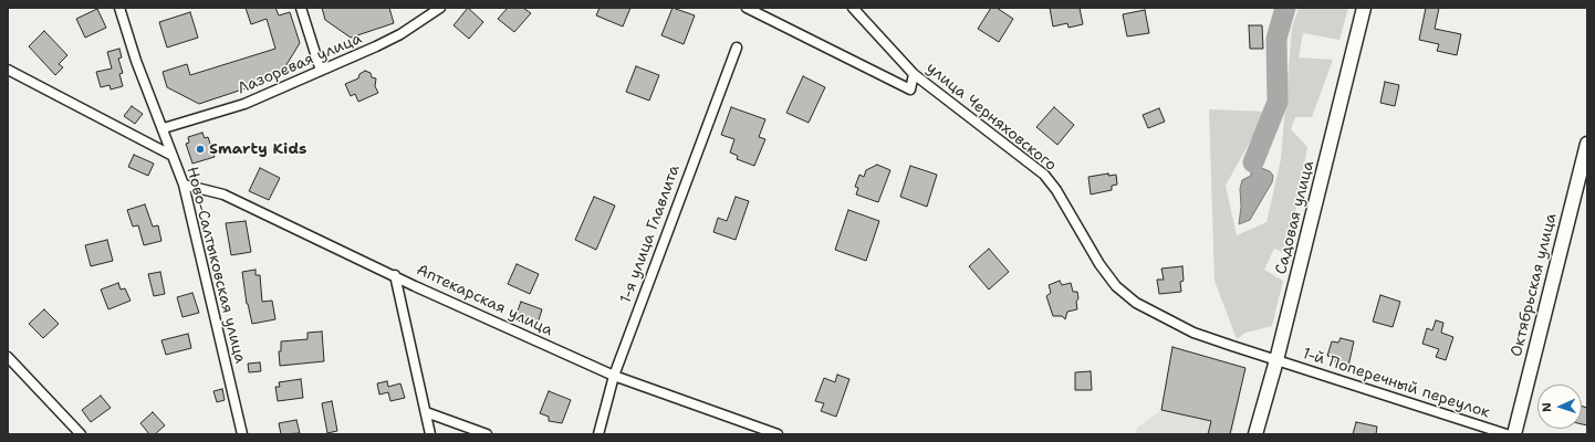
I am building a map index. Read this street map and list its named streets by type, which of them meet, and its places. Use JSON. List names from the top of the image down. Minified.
{"streets":{"street":["Лазоревая улица","улица Черняховского","Садовая улица","1-я улица Главлита","Ново-Салтыковская улица","Октябрьская улица","Аптекарская улица","1-й Поперечный переулок"]},"crossings":[["улица Черняховского","Садовая улица"],["улица Черняховского","1-й Поперечный переулок"],["Садовая улица","1-й Поперечный переулок"],["1-я улица Главлита","Аптекарская улица"],["Ново-Салтыковская улица","Аптекарская улица"]],"places":["Smarty Kids"],"north":"left"}
